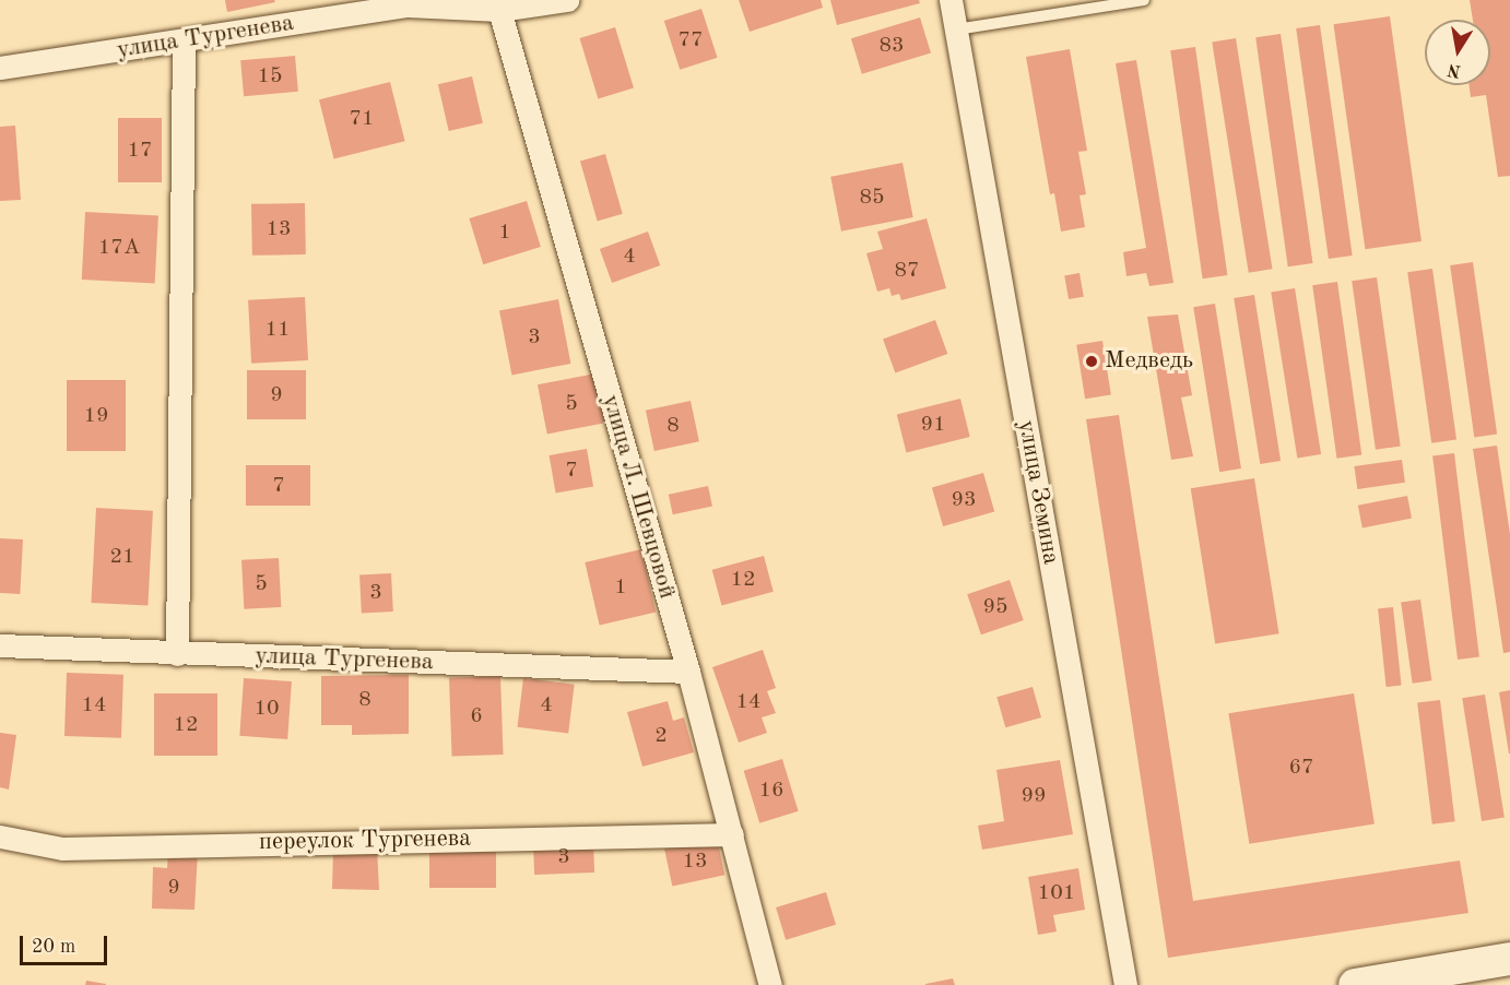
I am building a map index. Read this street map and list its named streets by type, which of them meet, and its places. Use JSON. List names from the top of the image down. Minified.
{"streets":{"street":["улица Тургенева","улица Земина","улица Л. Шевцовой","переулок Тургенева"]},"crossings":[["улица Тургенева","улица Л. Шевцовой"],["улица Л. Шевцовой","переулок Тургенева"]],"places":["Медведь"],"house_numbers":["77","83","15","71","17","85","13","1","17А","4","87","11","3","9","5","19","91","8","7","7","93","21","12","5","1","3","95","8","14","14","4","10","6","12","2","67","16","99","3","13","9","101"],"scale_bar":"20 m","north":"bottom"}
